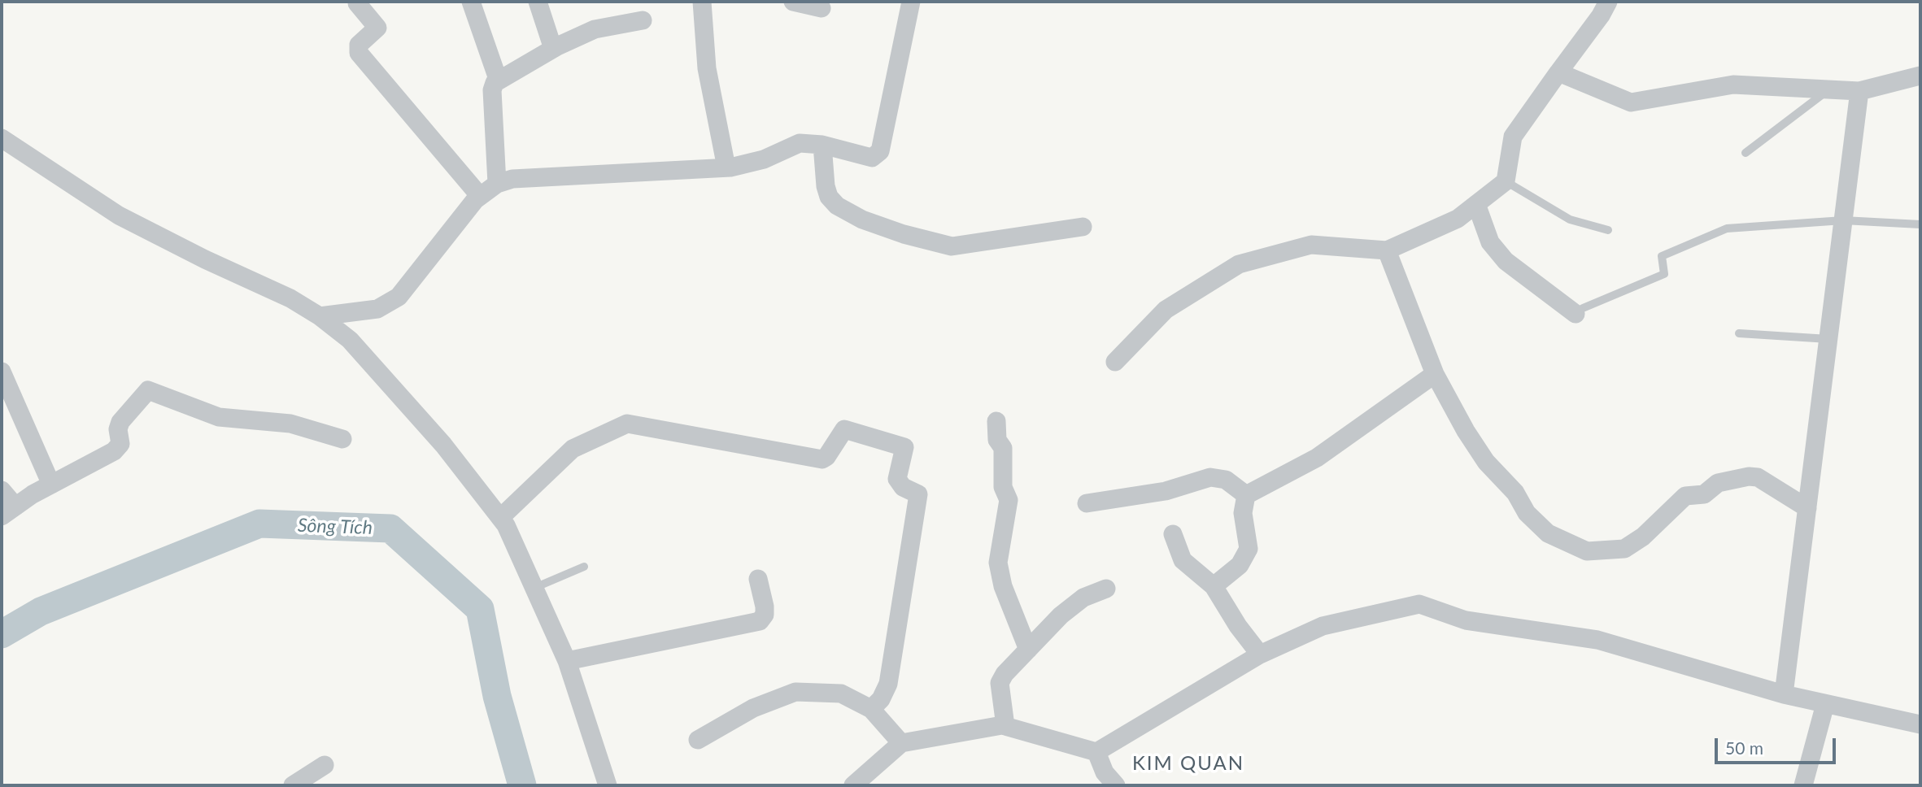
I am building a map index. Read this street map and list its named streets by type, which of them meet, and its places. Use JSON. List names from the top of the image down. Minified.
{"districts":["KIM QUAN"],"water":["Sông Tích"],"scale_bar":"50 m"}
